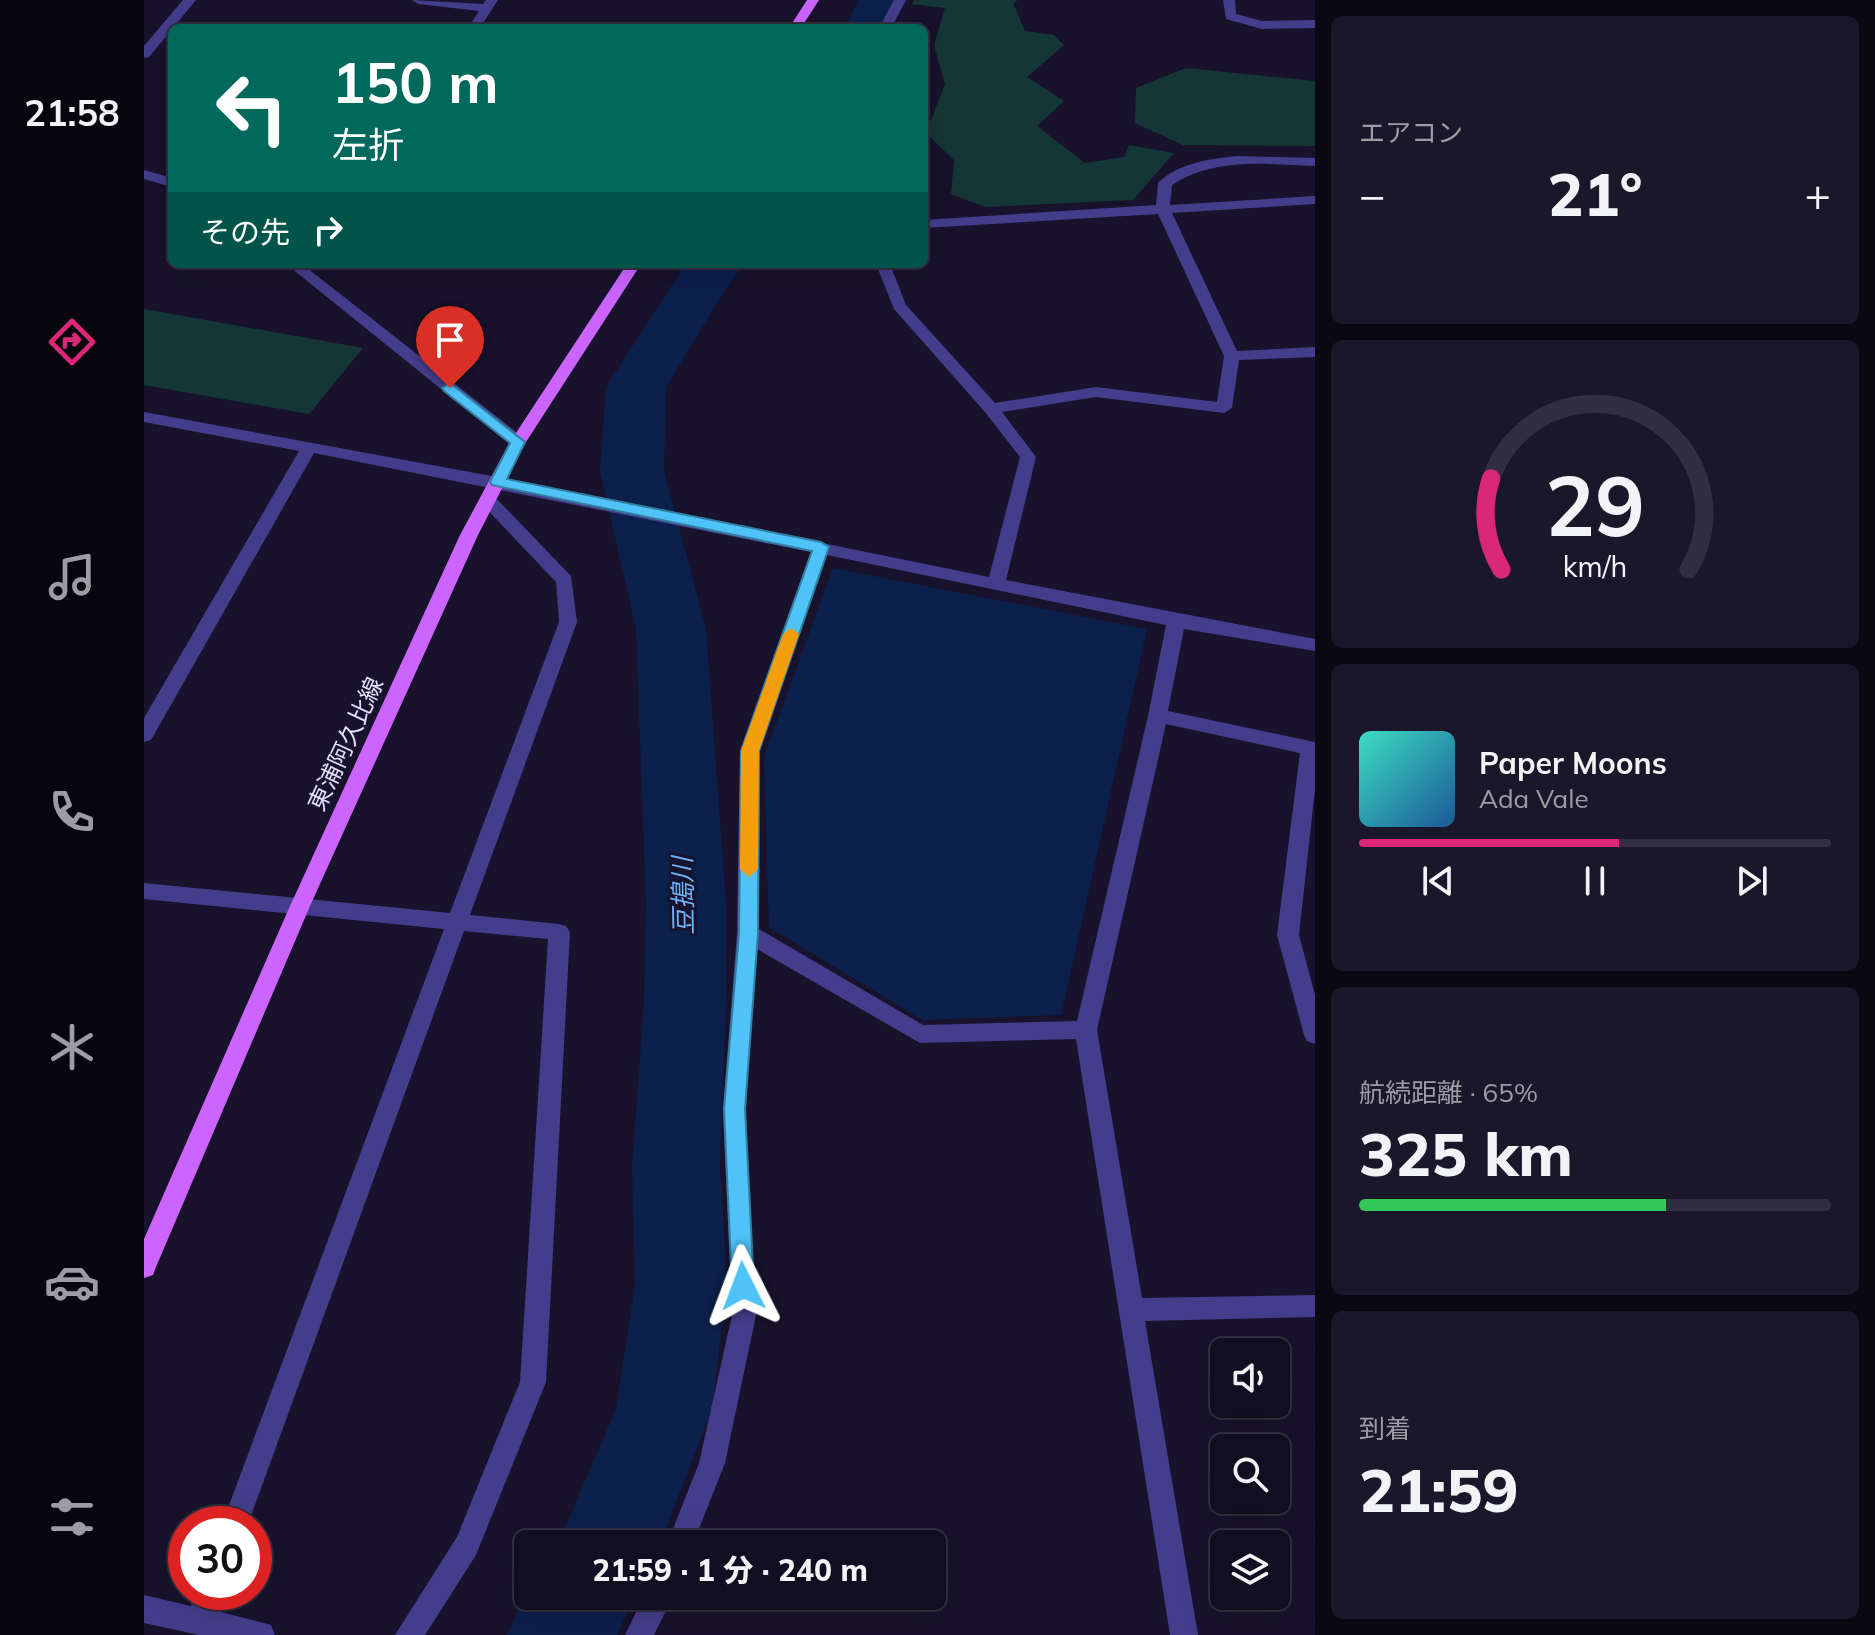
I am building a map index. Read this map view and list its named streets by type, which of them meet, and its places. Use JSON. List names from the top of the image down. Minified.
{"streets":{"main road":["東浦阿久比線"]},"water":["豆搗川"],"page":{"tabs":"21:58","tile":["エアコン",["航続距離 · 65%","325 km"],["到着","21:59"]],"turn":["150 m","左折"],"heat":["−","21°","+"],"then":"その先","song":["Paper Moons","Ada Vale"],"limit":"30","trip":"21:59 · 1 分 · 240 m","gauge":["29","km/h"]}}
